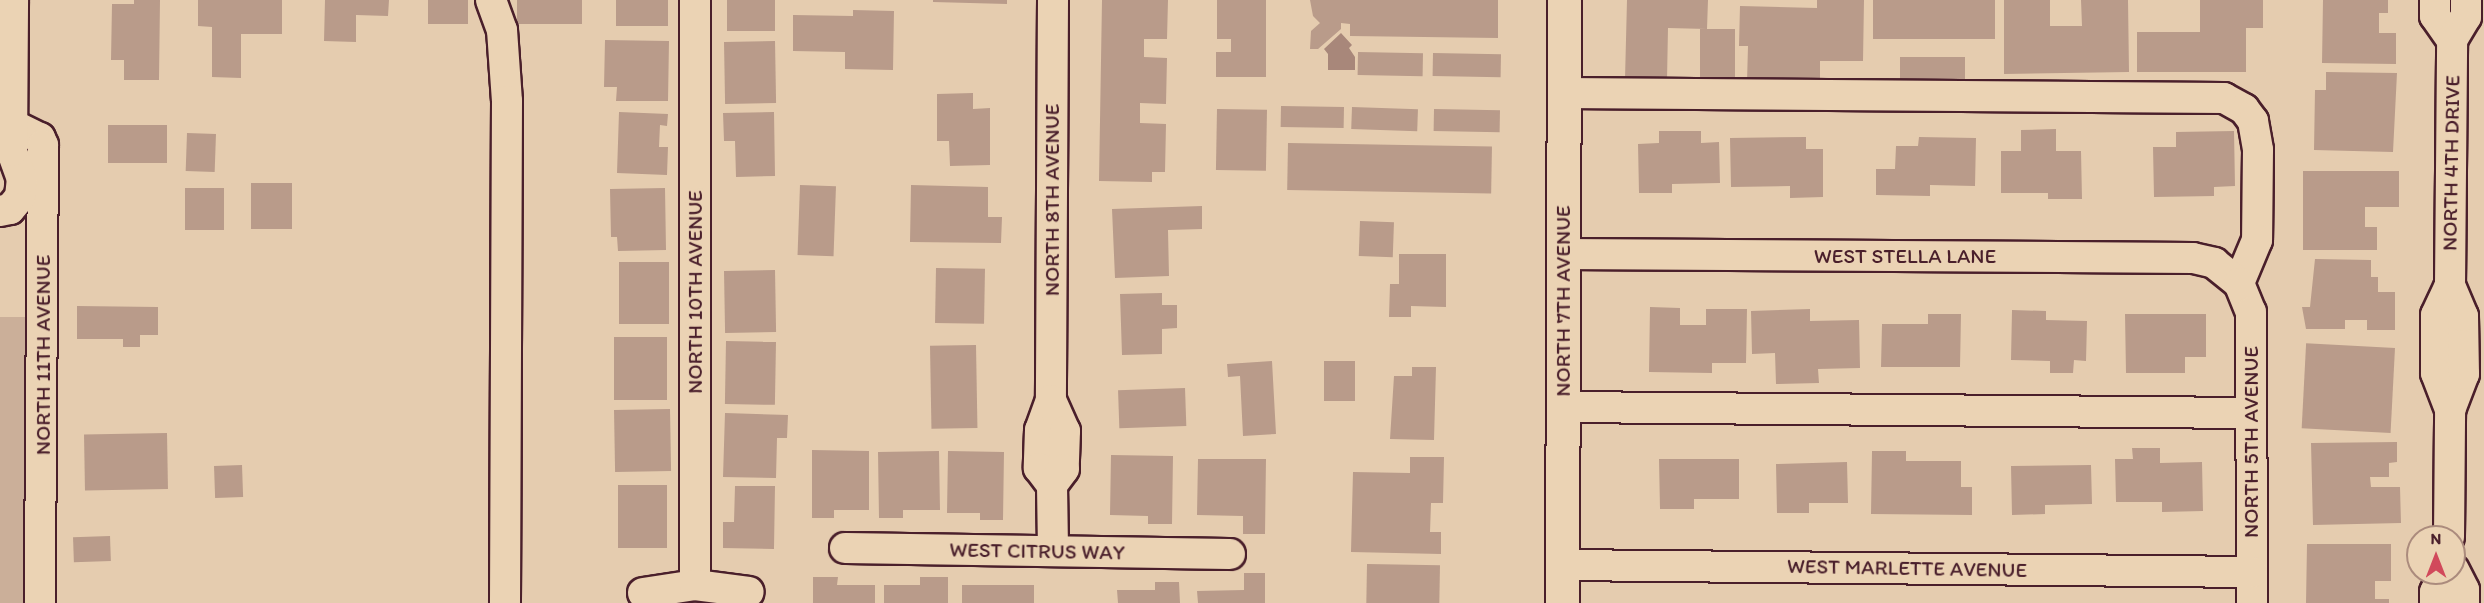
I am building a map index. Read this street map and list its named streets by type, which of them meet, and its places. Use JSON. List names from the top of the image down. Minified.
{"streets":{"main road":["NORTH 7TH AVENUE"],"street":["NORTH 4TH DRIVE","NORTH 8TH AVENUE","WEST STELLA LANE","NORTH 10TH AVENUE","NORTH 11TH AVENUE","NORTH 5TH AVENUE","WEST CITRUS WAY","WEST MARLETTE AVENUE"]},"crossings":[["NORTH 8TH AVENUE","WEST CITRUS WAY"],["WEST STELLA LANE","NORTH 7TH AVENUE"],["WEST STELLA LANE","NORTH 5TH AVENUE"],["NORTH 7TH AVENUE","WEST MARLETTE AVENUE"],["NORTH 5TH AVENUE","WEST MARLETTE AVENUE"]],"north":"top"}
